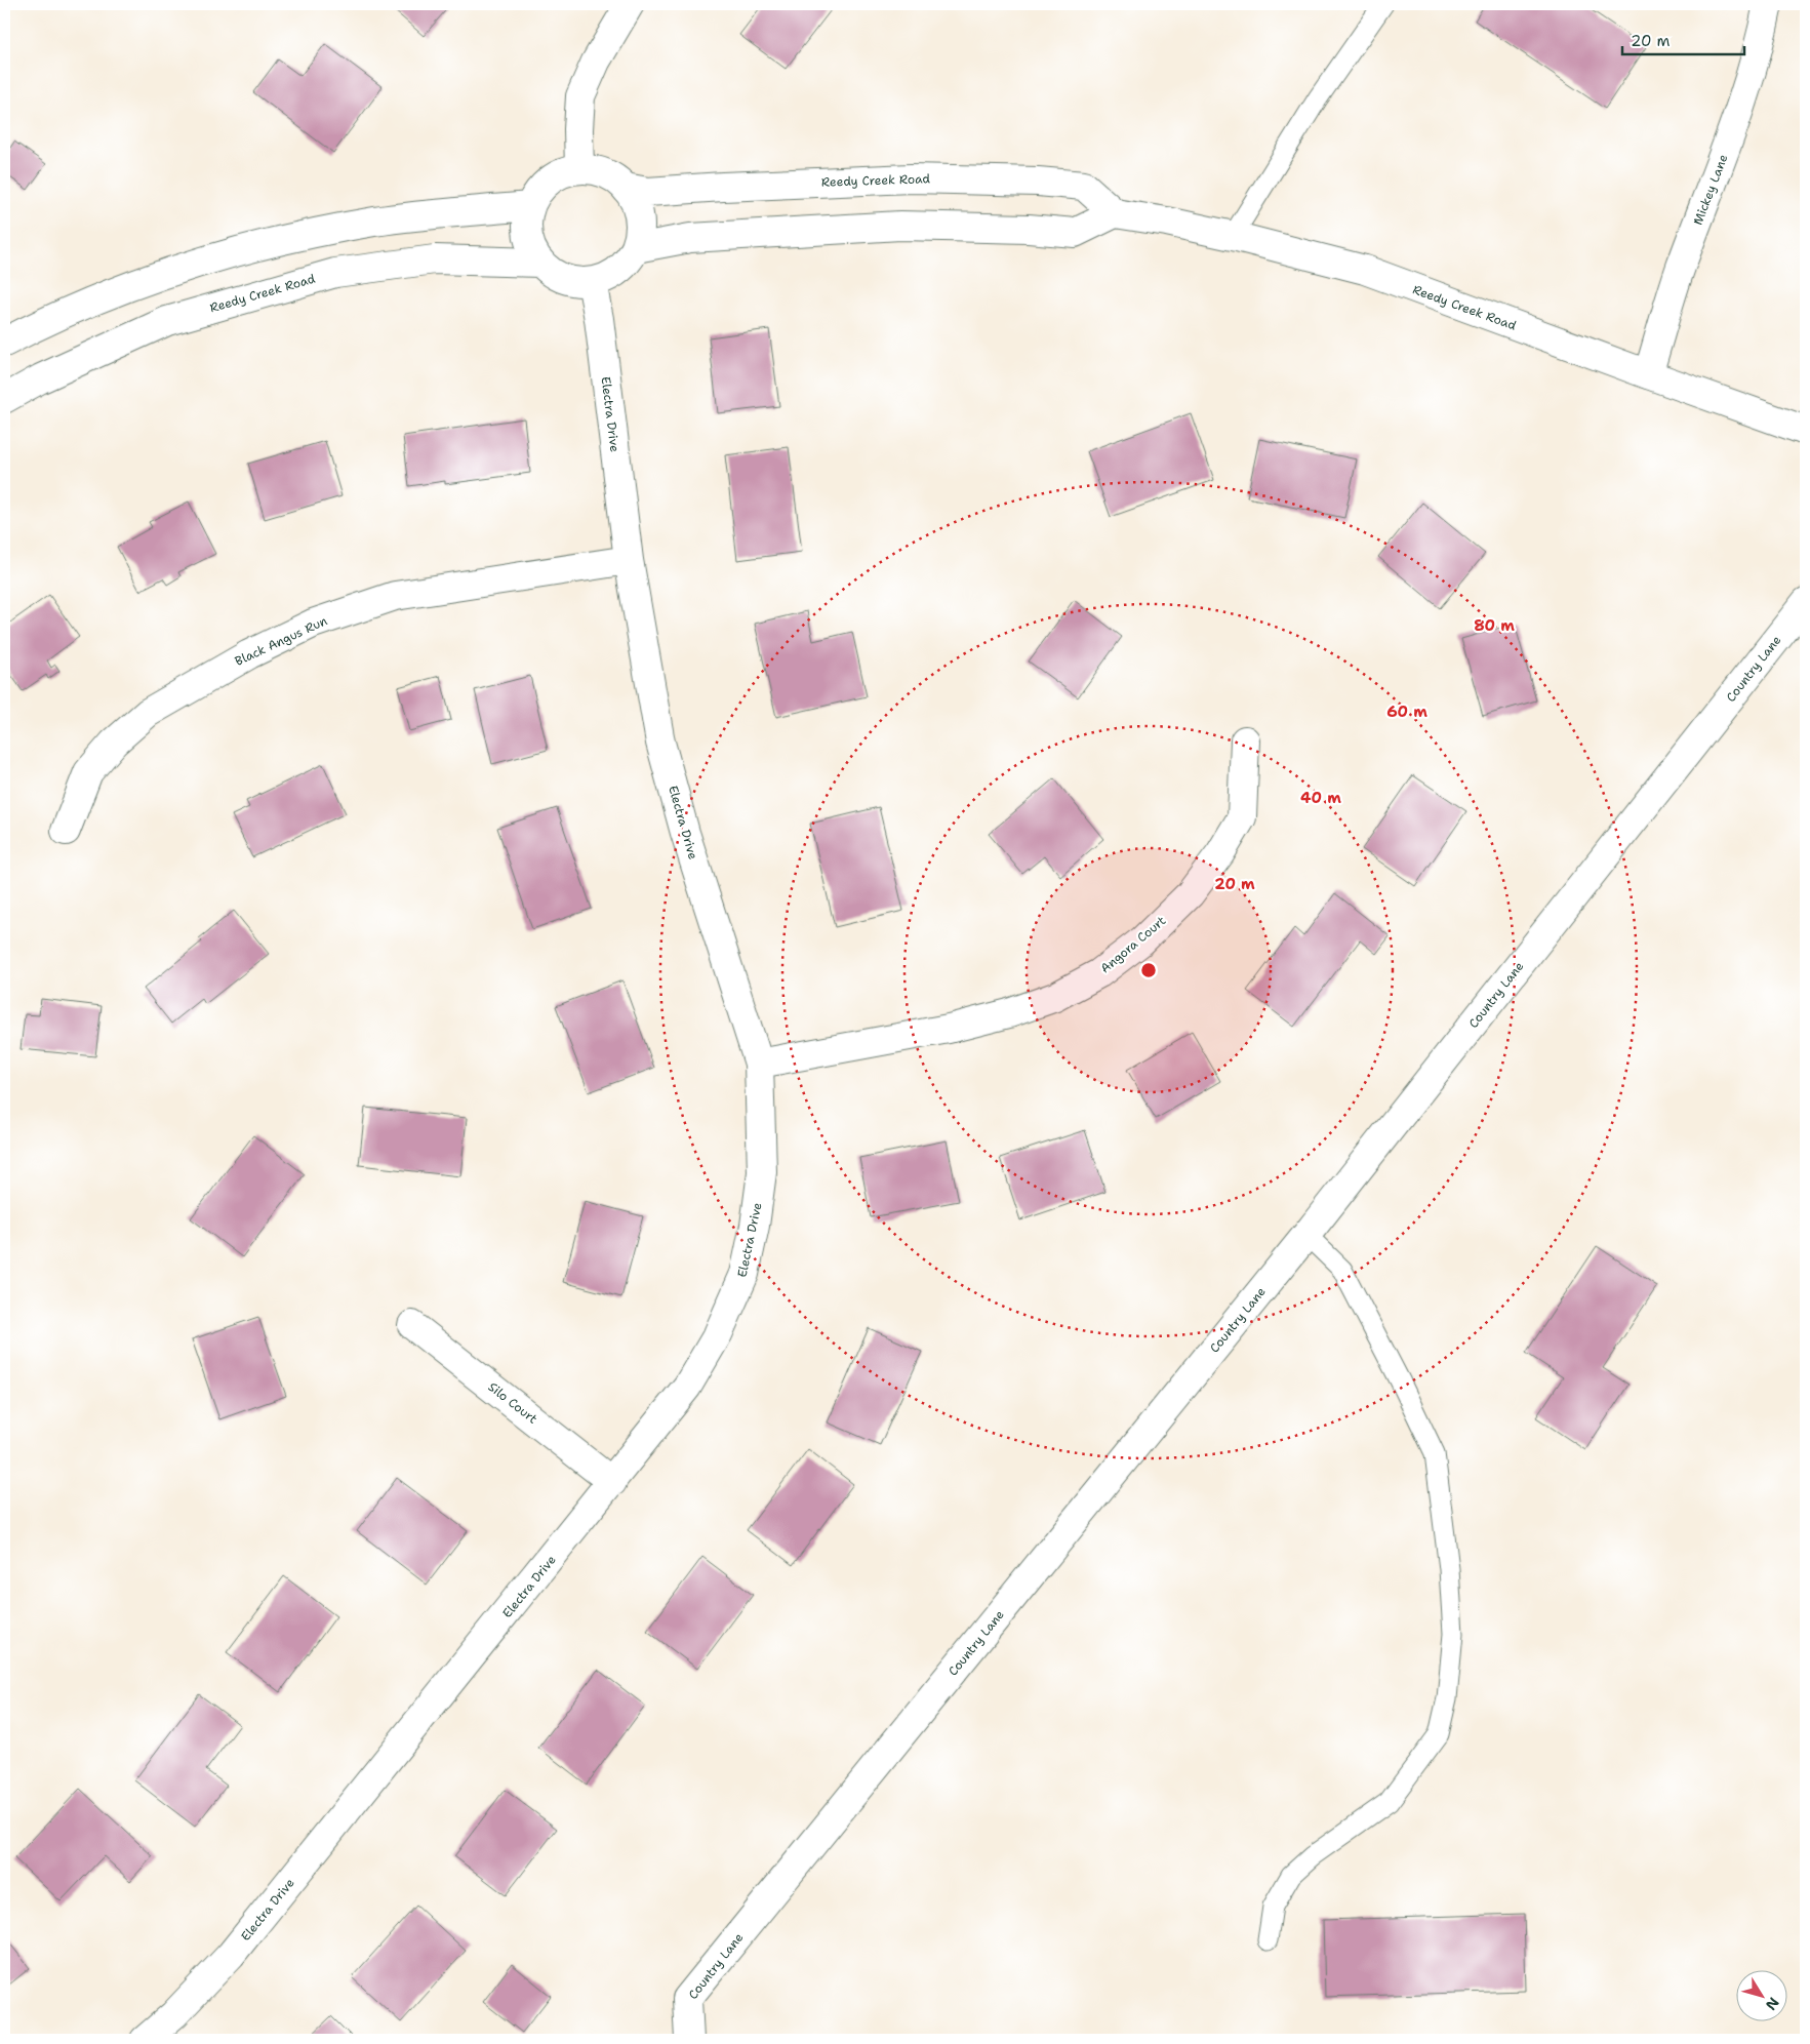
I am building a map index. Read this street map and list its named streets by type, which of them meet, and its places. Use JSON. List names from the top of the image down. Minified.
{"streets":{"street":["Reedy Creek Road","Mickey Lane","Electra Drive","Black Angus Run","Country Lane","Angora Court","Silo Court"]},"crossings":[["Reedy Creek Road","Mickey Lane"],["Reedy Creek Road","Electra Drive"],["Electra Drive","Black Angus Run"],["Electra Drive","Angora Court"],["Electra Drive","Silo Court"]],"scale_bar":"20 m","north":"bottom right","rings":["80 m","60 m","40 m","20 m"]}
